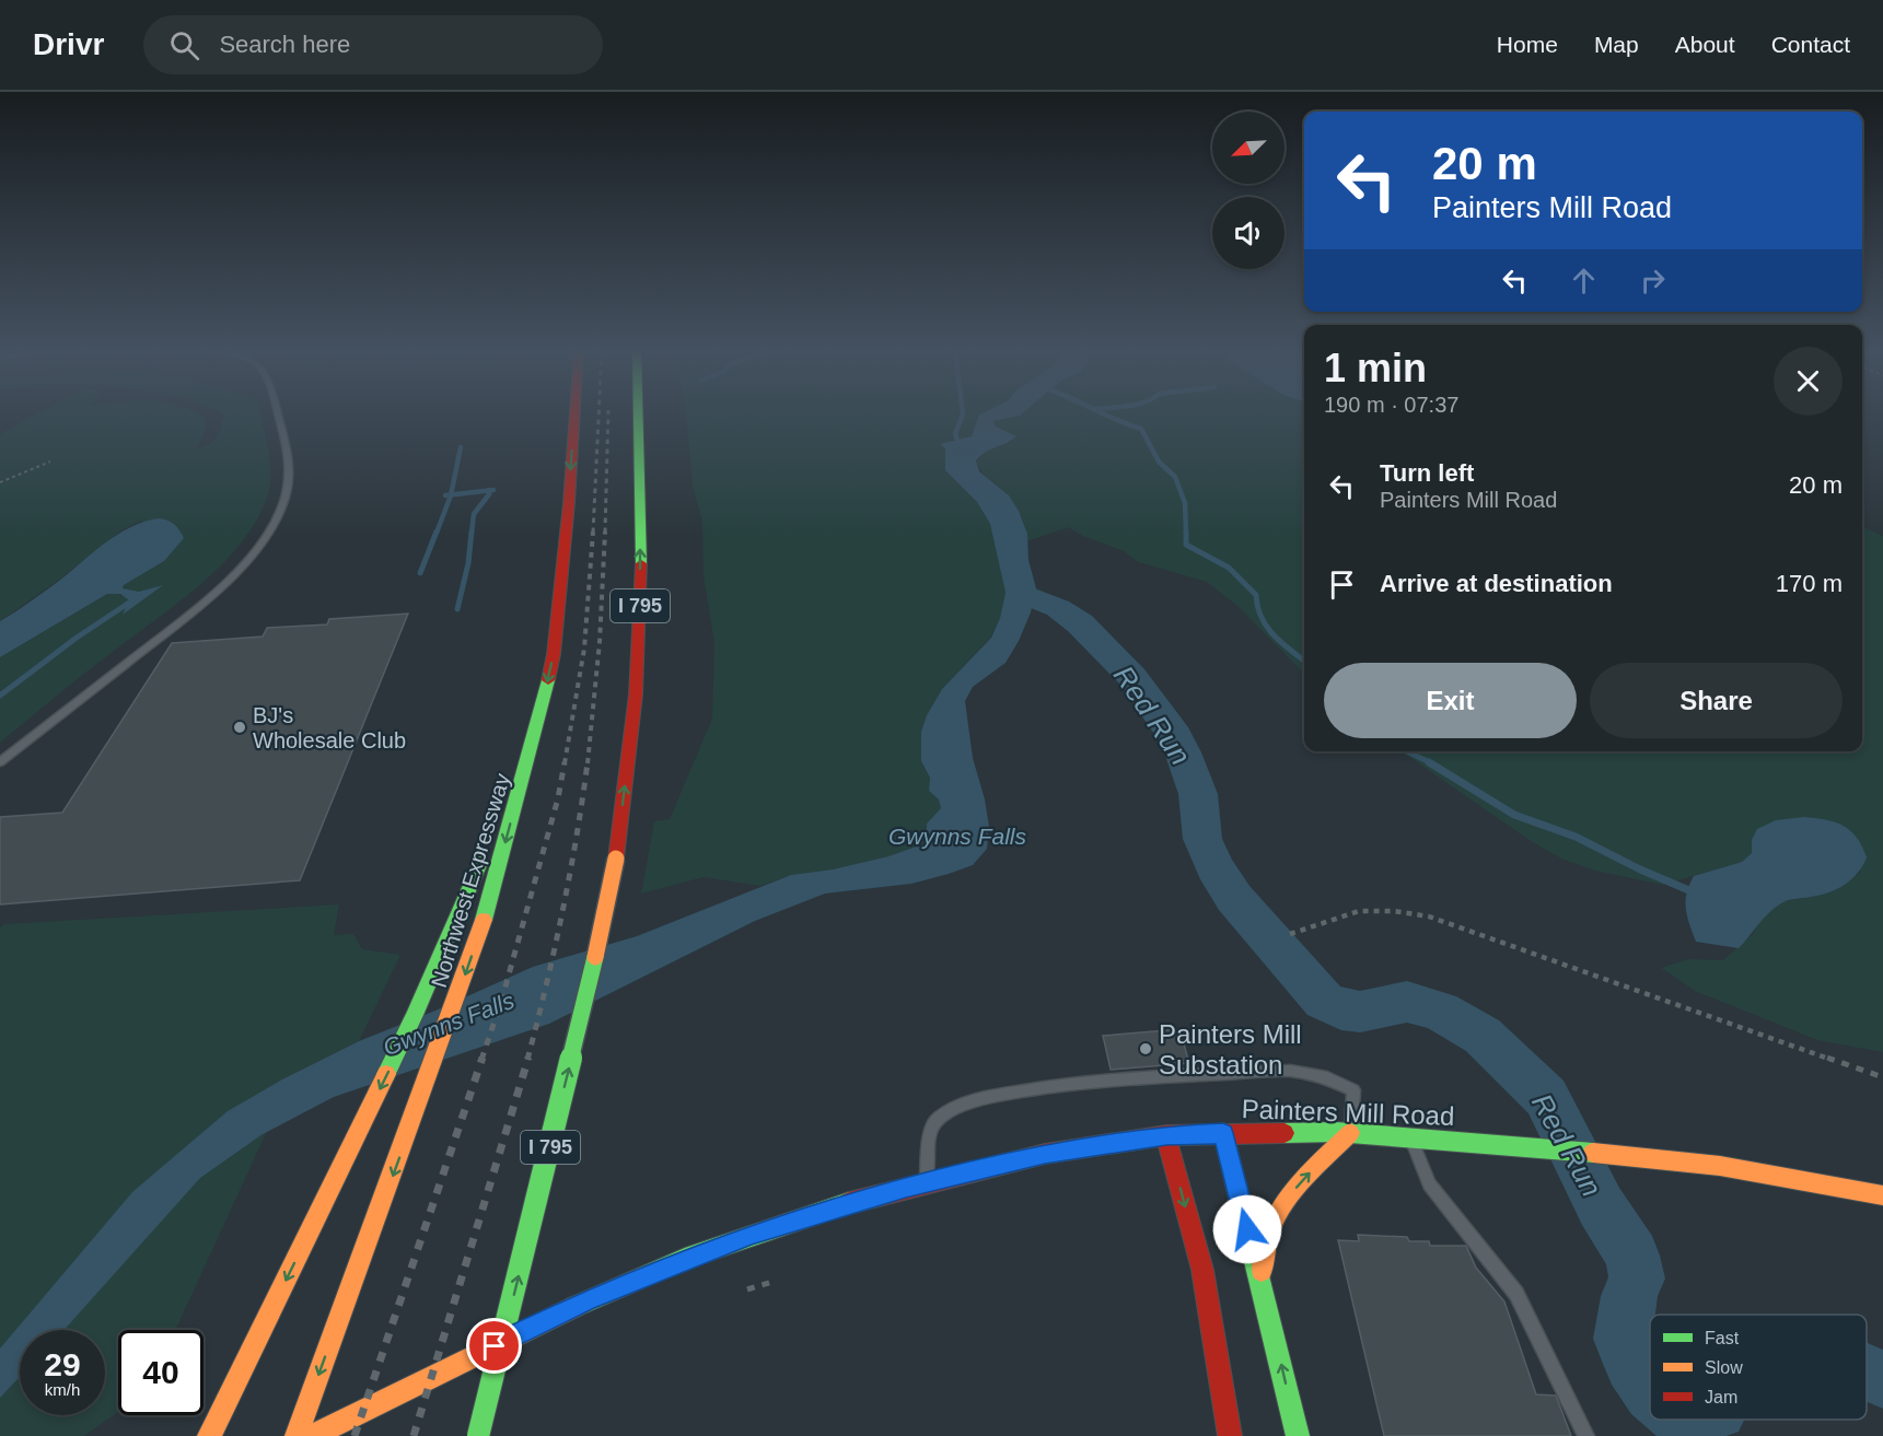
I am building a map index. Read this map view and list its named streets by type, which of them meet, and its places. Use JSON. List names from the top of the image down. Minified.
{"streets":{"main road":["I 795","Northwest Expressway","Painters Mill Road"]},"water":["Red Run","Gwynns Falls"],"places":["BJ's Wholesale Club","Painters Mill Substation"],"legend":["Fast","Slow","Jam"],"north":"bottom left","page":{"header":"Drivr","search":"Search here","nav":["Home","Map","About","Contact"],"turn":["20 m","Painters Mill Road"],"heading":["1 min","190 m · 07:37"],"list":[{"name":"Turn left","note":"Painters Mill Road","value":"20 m"},{"name":"Arrive at destination","value":"170 m"}],"buttons":["Exit","Share"],"speed":"29 km/h","limit":"40"}}
